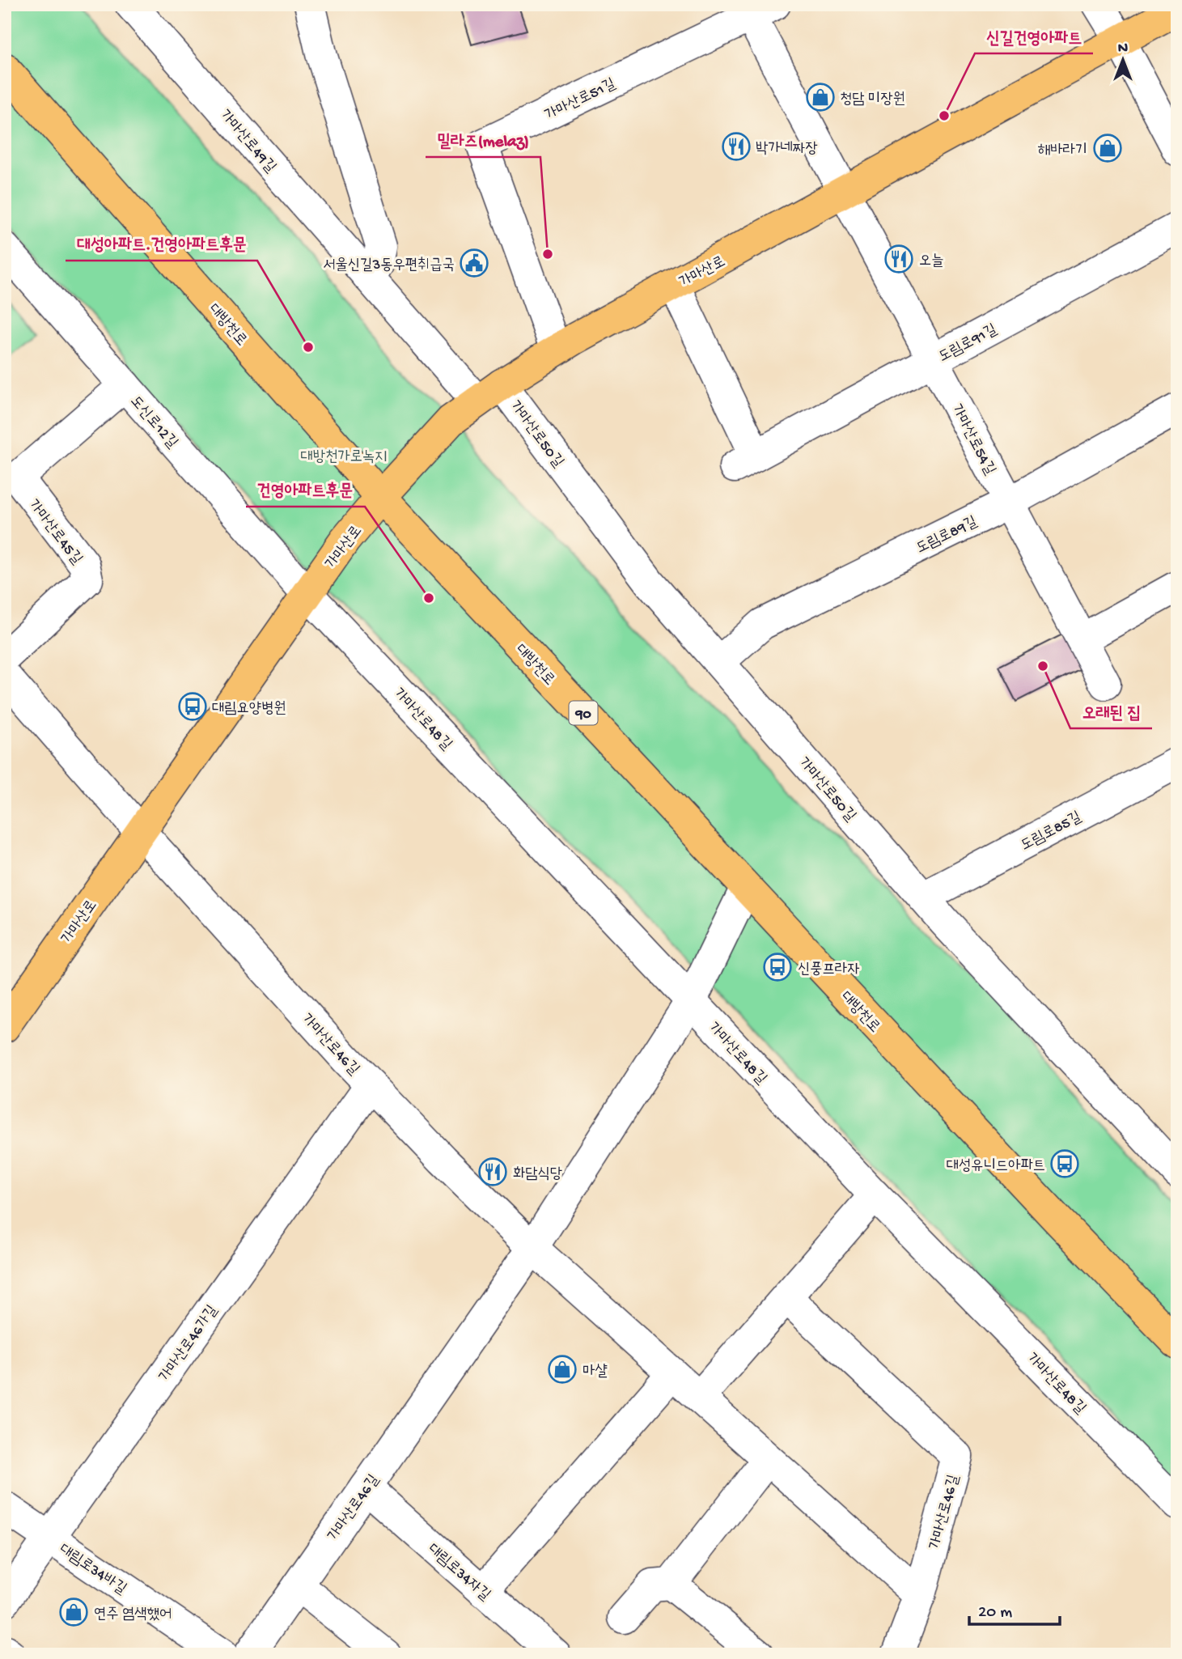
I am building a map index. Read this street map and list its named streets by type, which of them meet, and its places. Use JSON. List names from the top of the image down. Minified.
{"streets":{"main road":["가마산로","대방천로","90"],"street":["가마산로51길","가마산로49길","도림로91길","도신로12길","가마산로50길","가마산로54길","가마산로45길","도림로89길","가마산로48길","도림로85길","가마산로46길","가마산로46가길","대림로34바길","대림로34자길"]},"crossings":[["가마산로51길","가마산로"],["가마산로49길","가마산로"],["가마산로49길","가마산로50길"],["가마산로","대방천로"],["가마산로","도림로91길"],["가마산로","도신로12길"],["가마산로","가마산로50길"],["가마산로","가마산로54길"],["가마산로","가마산로48길"],["가마산로","가마산로46길"],["대방천로","가마산로46길"],["도림로91길","가마산로54길"],["도신로12길","가마산로45길"],["도신로12길","가마산로48길"],["가마산로50길","도림로89길"],["가마산로50길","도림로85길"],["가마산로54길","도림로89길"],["가마산로48길","가마산로46길"],["가마산로46길","가마산로46가길"],["가마산로46길","대림로34자길"],["가마산로46가길","대림로34바길"]],"parks":["대방천가로녹지"],"places":{"shop":["청담 미장원","해바라기","마샬","연주 염색했어"],"other":["신길건영아파트","밀라즈(melaz)","대성아파트.건영아파트후문","건영아파트후문","오래된 집"],"restaurant":["박가네짜장","오늘","화담식당"],"public building":["서울신길3동우편취급국"],"bus stop":["대림요양병원","신풍프라자","대성유니드아파트"]},"scale_bar":"20 m","north":"top"}
